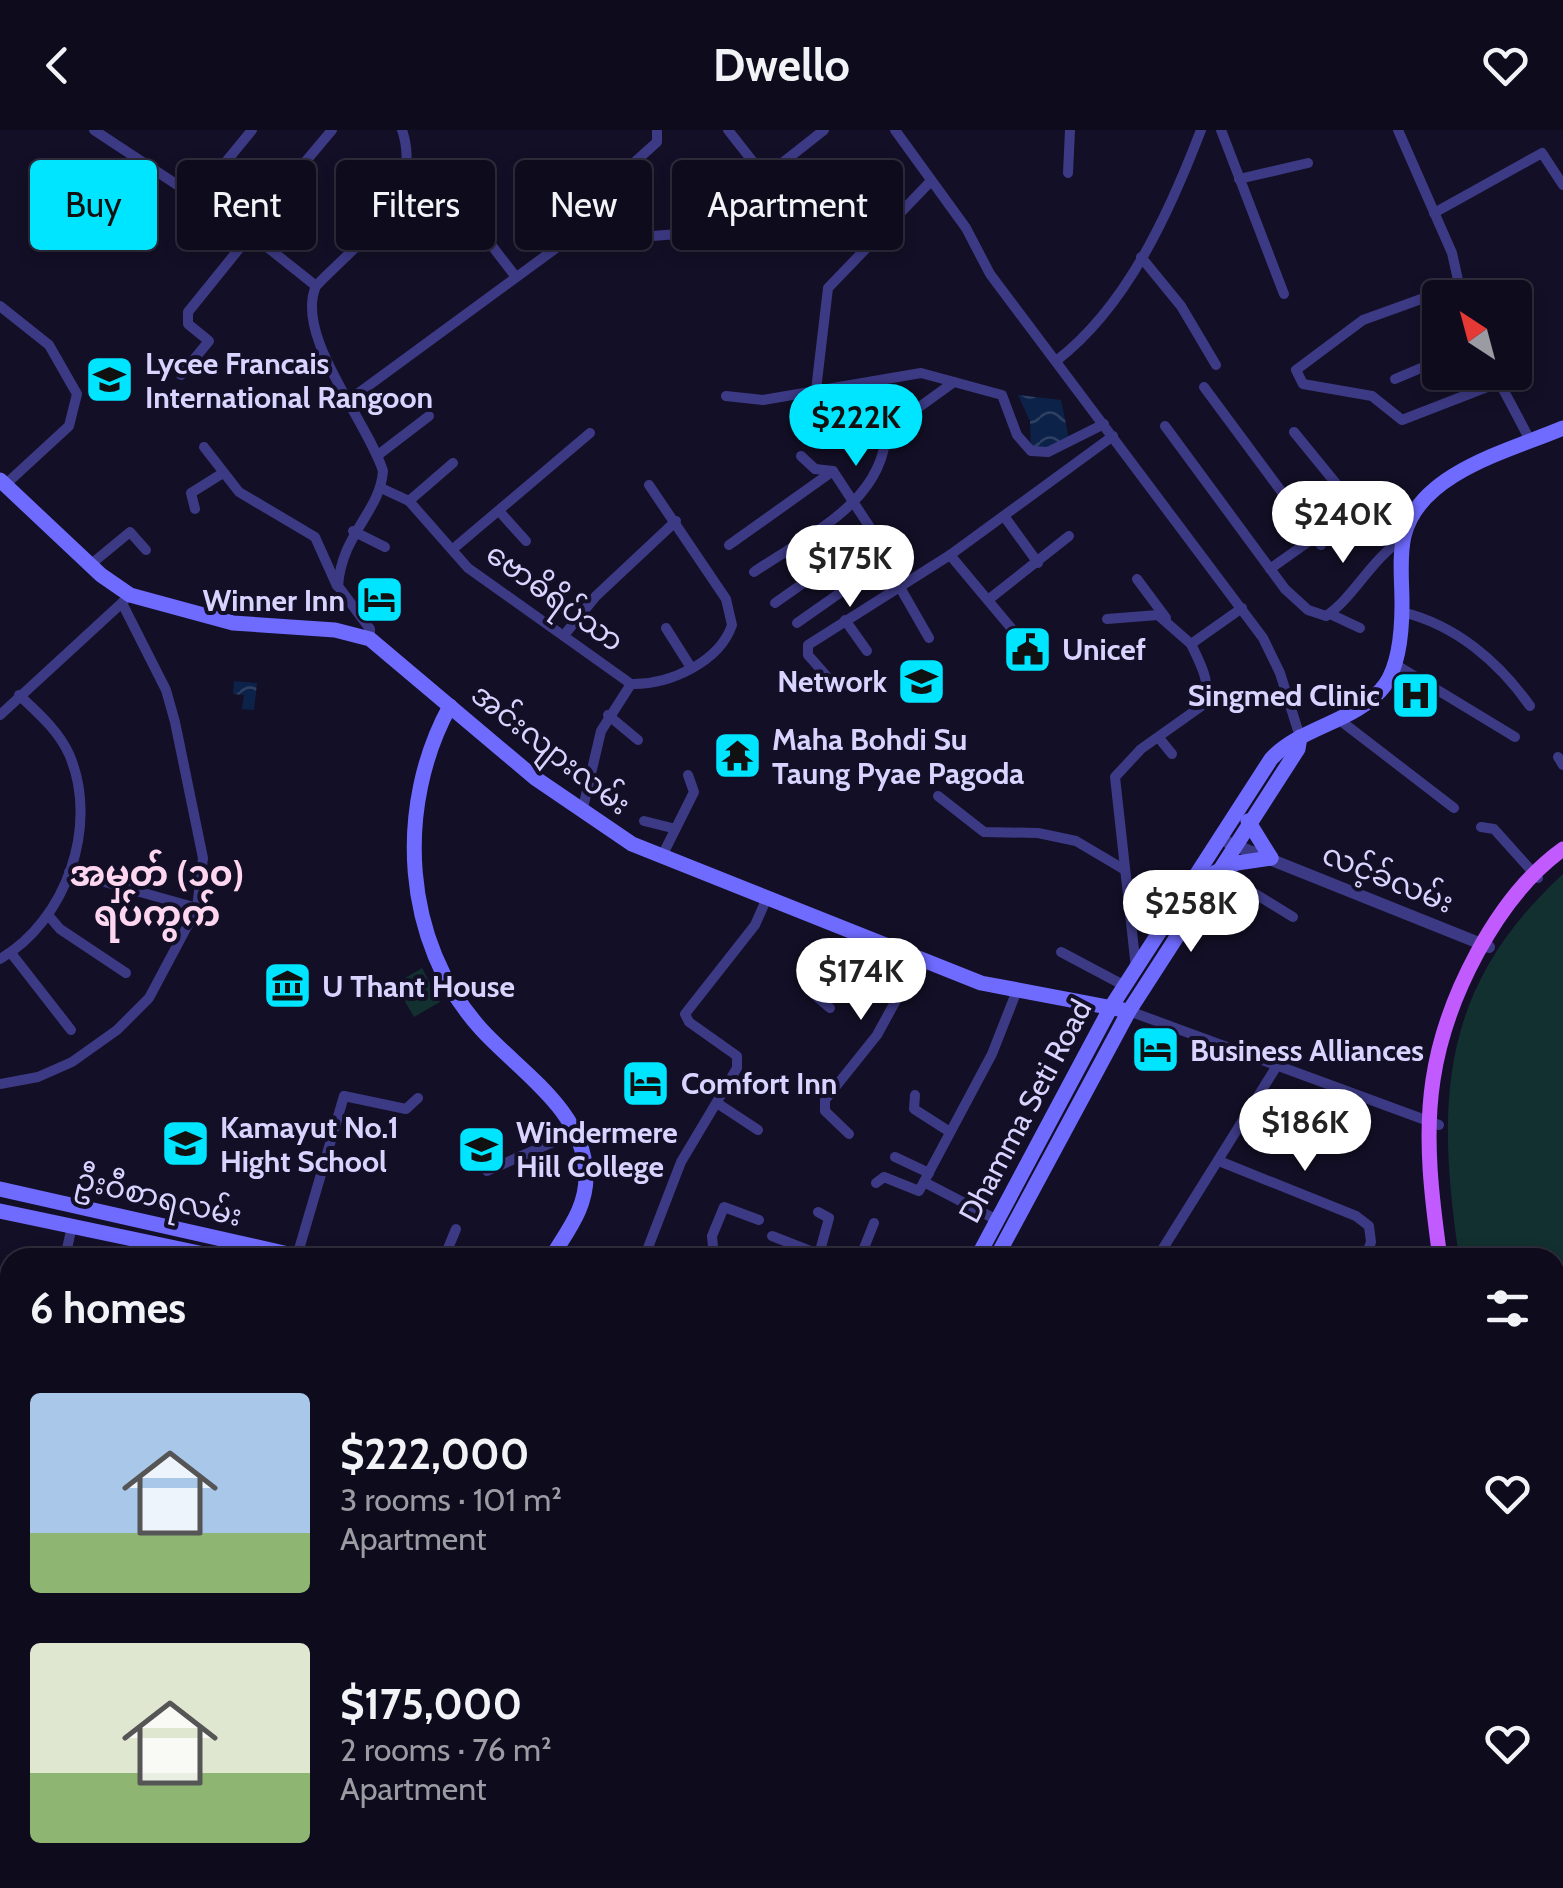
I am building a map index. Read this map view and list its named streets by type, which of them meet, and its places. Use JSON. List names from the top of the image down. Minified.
{"streets":{"main road":["အင်းလျားလမ်း","Dhamma Seti Road","ဦးဝီစာရလမ်း"],"street":["ဗောဓိရိပ်သာ","လင့်ခ်လမ်း"]},"crossings":[["ဗောဓိရိပ်သာ","အင်းလျားလမ်း"],["အင်းလျားလမ်း","Dhamma Seti Road"],["လင့်ခ်လမ်း","Dhamma Seti Road"]],"districts":["အမှတ် (၁၀) ရပ်ကွက်"],"places":{"school or university":["Lycee Francais International Rangoon","Network","Kamayut No.1 Hight School","Windermere Hill College"],"hotel":["Winner Inn","Business Alliances","Comfort Inn"],"public building":["Unicef"],"hospital":["Singmed Clinic"],"temple":["Maha Bohdi Su Taung Pyae Pagoda"],"museum":["U Thant House"]},"north":"top left","page":{"header":"Dwello","chip":["Buy","Rent","Filters","New","Apartment"],"price":["$222K","$240K","$175K","$258K","$174K","$186K"],"heading":"6 homes","list":[{"name":"$222,000","note":"3 rooms · 101 m² · Apartment"},{"name":"$175,000","note":"2 rooms · 76 m² · Apartment"}]}}
